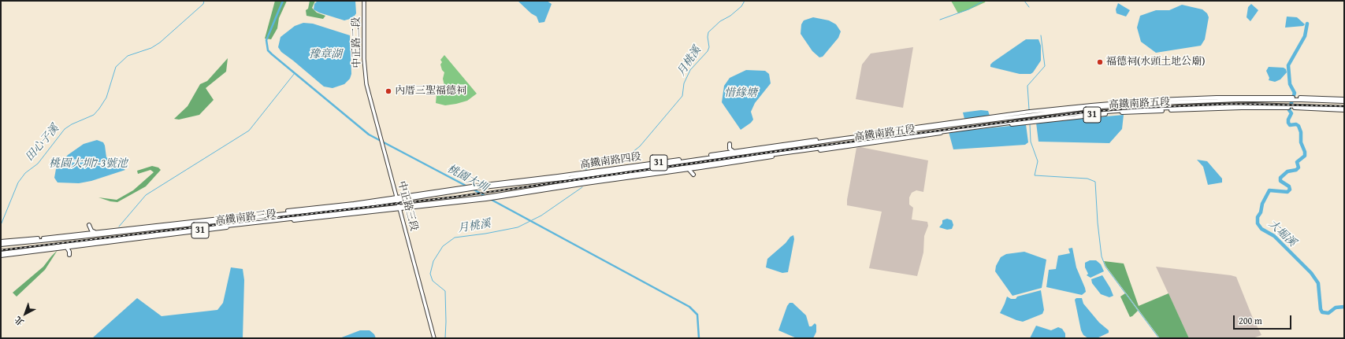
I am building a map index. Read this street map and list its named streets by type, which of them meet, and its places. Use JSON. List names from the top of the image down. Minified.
{"streets":{"main road":["中正路二段","高鐵南路五段","31","高鐵南路四段","中正路三段","高鐵南路三段"]},"crossings":[["中正路二段","中正路三段"],["高鐵南路五段","高鐵南路四段"],["31","高鐵南路四段"],["31","中正路三段"],["31","高鐵南路三段"],["高鐵南路四段","中正路三段"],["高鐵南路四段","高鐵南路三段"],["中正路三段","高鐵南路三段"]],"water":["豫章湖","月桃溪","惜緣塘","田心子溪","桃園大圳7-3號池","桃園大圳","大堀溪"],"places":["福德祠(水頭土地公廟)","內厝三聖福德祠"],"scale_bar":"200 m","north":"bottom left"}
